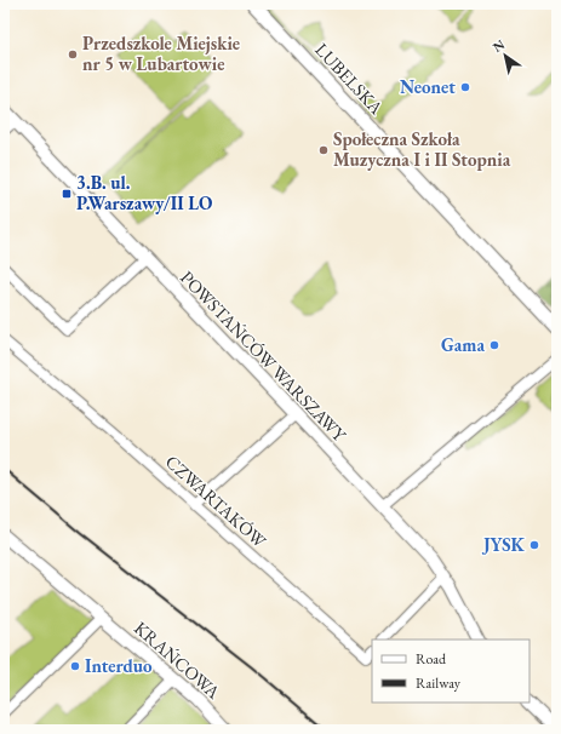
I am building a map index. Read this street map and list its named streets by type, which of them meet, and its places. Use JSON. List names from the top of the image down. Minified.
{"streets":{"main road":["LUBELSKA"],"street":["POWSTAŃCÓW WARSZAWY","CZWARTAKÓW","KRAŃCOWA"]},"places":{"other":["Przedszkole Miejskie nr 5 w Lubartowie","Neonet","Społeczna Szkoła Muzyczna I i II Stopnia","Gama","JYSK","Interduo"],"transit":["3.B. ul. P.Warszawy/II LO"]},"legend":["Road","Railway"],"north":"top left"}
